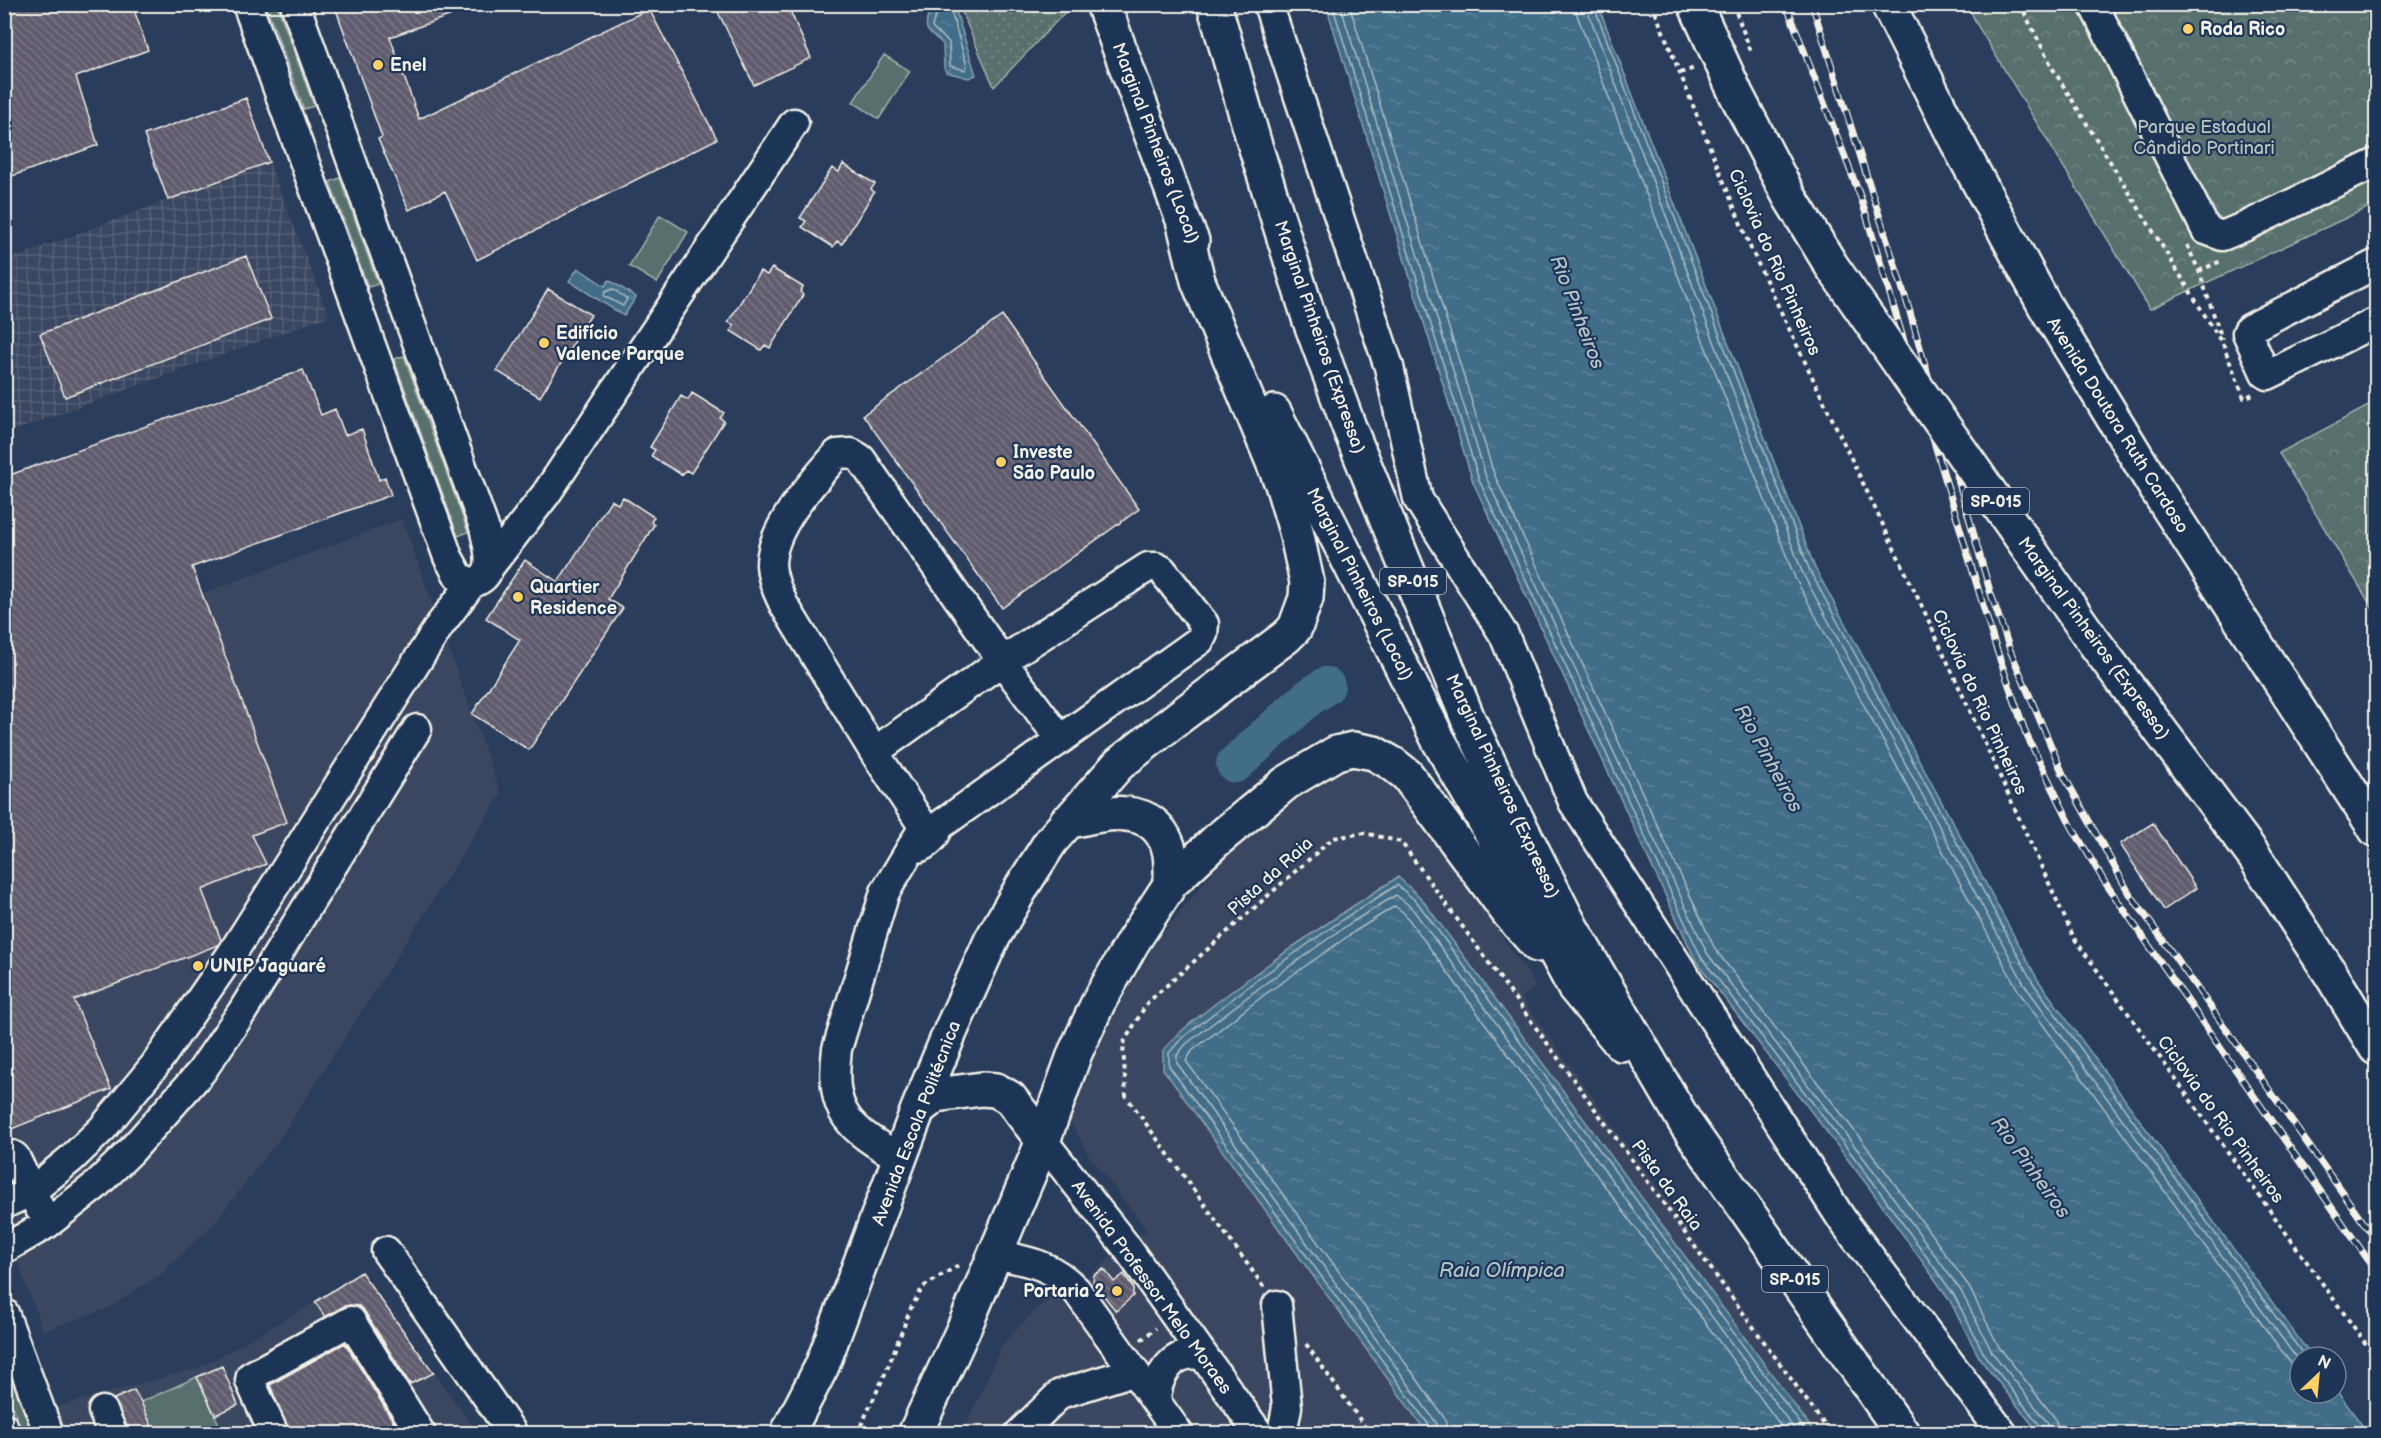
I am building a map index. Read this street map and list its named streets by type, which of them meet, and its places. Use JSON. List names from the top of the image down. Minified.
{"streets":{"highway":["Marginal Pinheiros (Local)","Marginal Pinheiros (Expressa)","Avenida Doutora Ruth Cardoso","SP-015","Avenida Escola Politécnica"],"street":["Avenida Professor Melo Moraes"],"path":["Ciclovia do Rio Pinheiros","Pista da Raia"]},"crossings":[["Marginal Pinheiros (Local)","Marginal Pinheiros (Expressa)"],["Marginal Pinheiros (Local)","Avenida Escola Politécnica"]],"water":["Rio Pinheiros","Raia Olímpica"],"parks":["Parque Estadual Cândido Portinari"],"places":["Roda Rico","Enel","Edifício Valence Parque","Investe São Paulo","Quartier Residence","UNIP Jaguaré","Portaria 2"],"north":"top right"}
